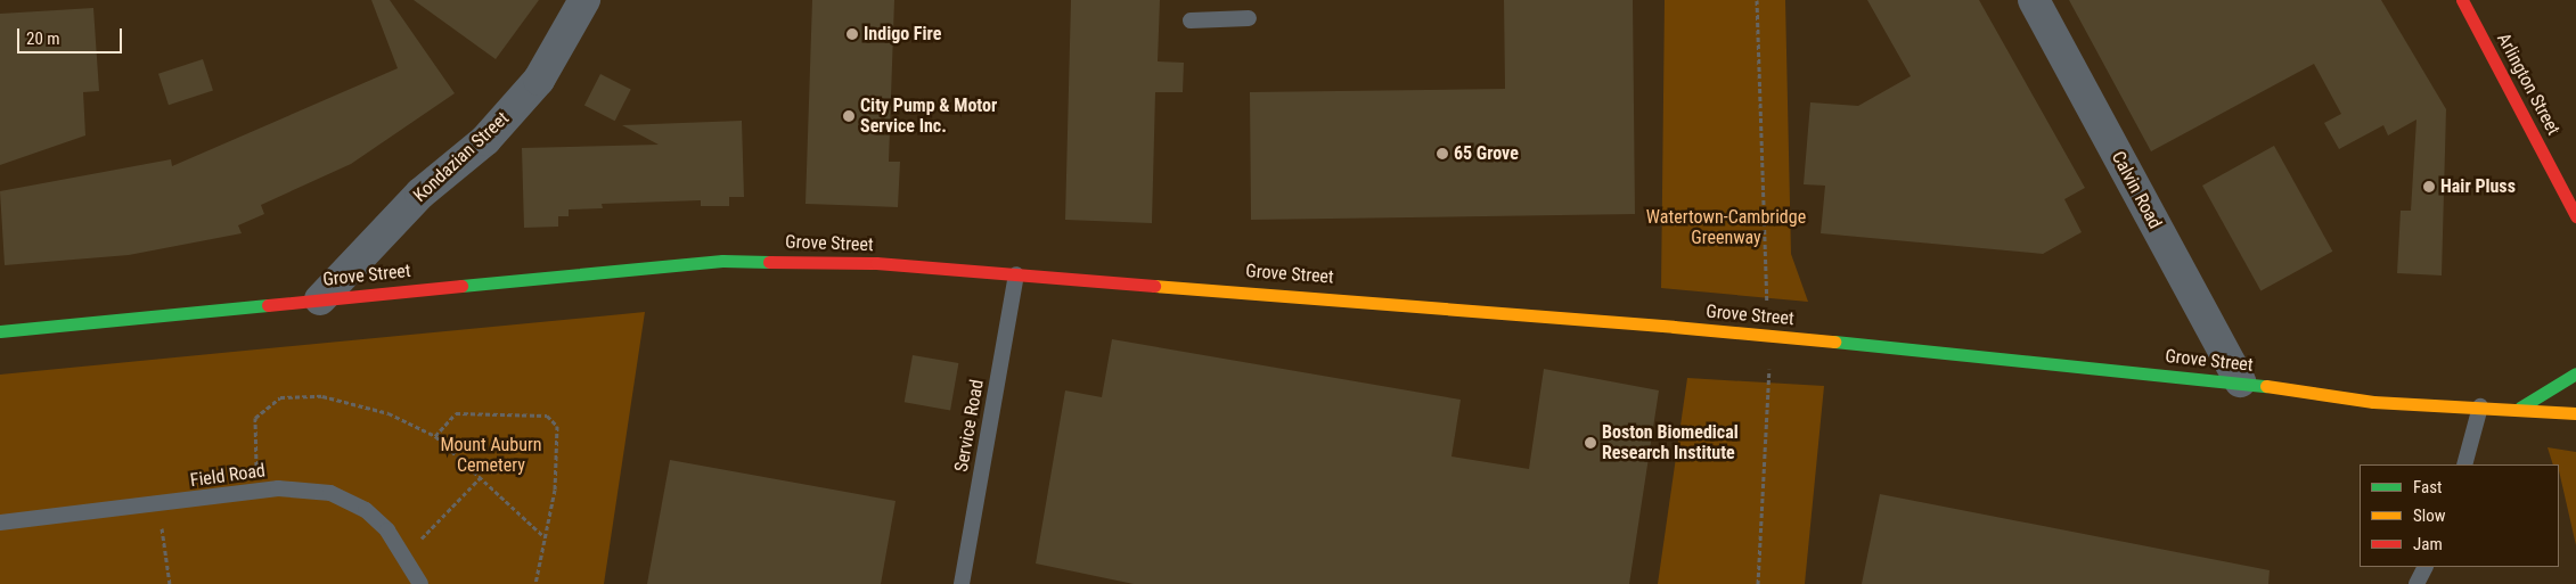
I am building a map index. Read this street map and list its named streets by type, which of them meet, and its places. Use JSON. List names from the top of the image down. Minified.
{"streets":{"street":["Arlington Street","Kondazian Street","Calvin Road","Grove Street"],"lane":["Service Road","Field Road"]},"crossings":[["Kondazian Street","Grove Street"],["Calvin Road","Grove Street"],["Grove Street","Service Road"]],"parks":["Watertown-Cambridge Greenway","Mount Auburn Cemetery"],"places":["Indigo Fire","City Pump & Motor Service Inc.","65 Grove","Hair Pluss","Boston Biomedical Research Institute"],"legend":["Fast","Slow","Jam"],"scale_bar":"20 m"}
